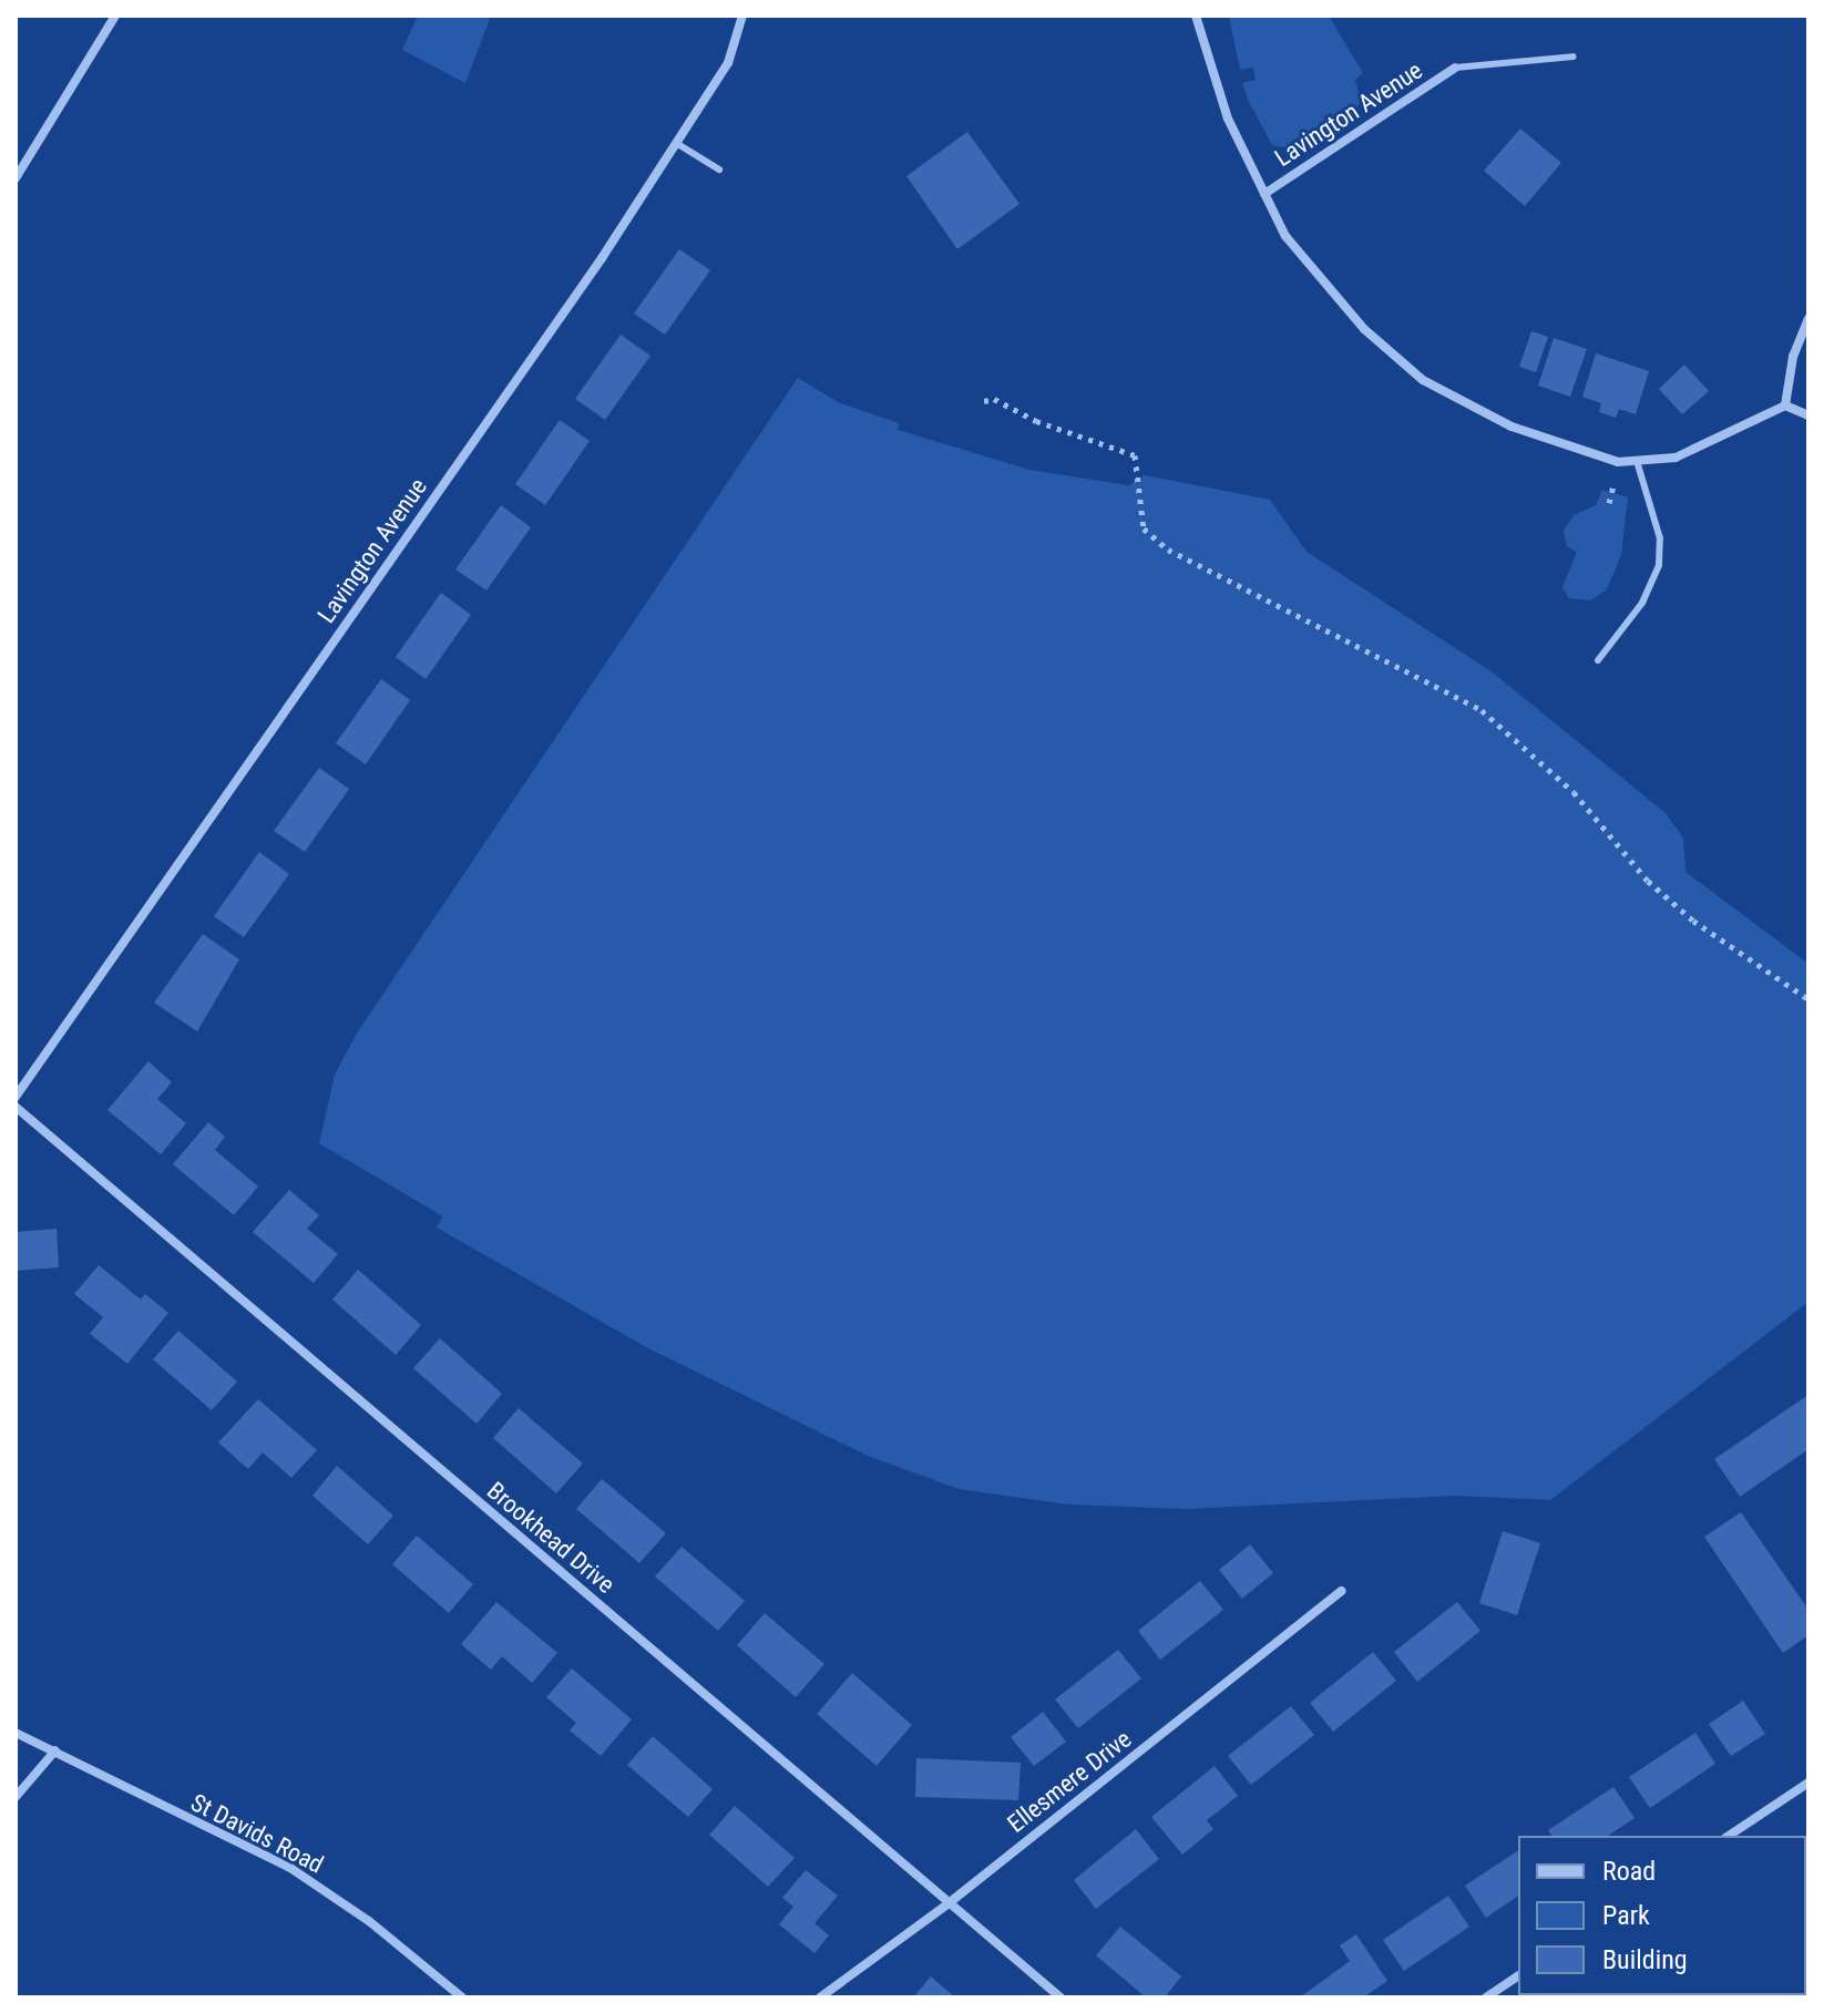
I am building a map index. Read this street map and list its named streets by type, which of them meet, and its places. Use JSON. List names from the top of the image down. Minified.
{"streets":{"street":["Lavington Avenue","Brookhead Drive","Ellesmere Drive","St Davids Road"]},"crossings":[["Brookhead Drive","Ellesmere Drive"]],"legend":["Road","Park","Building"]}
